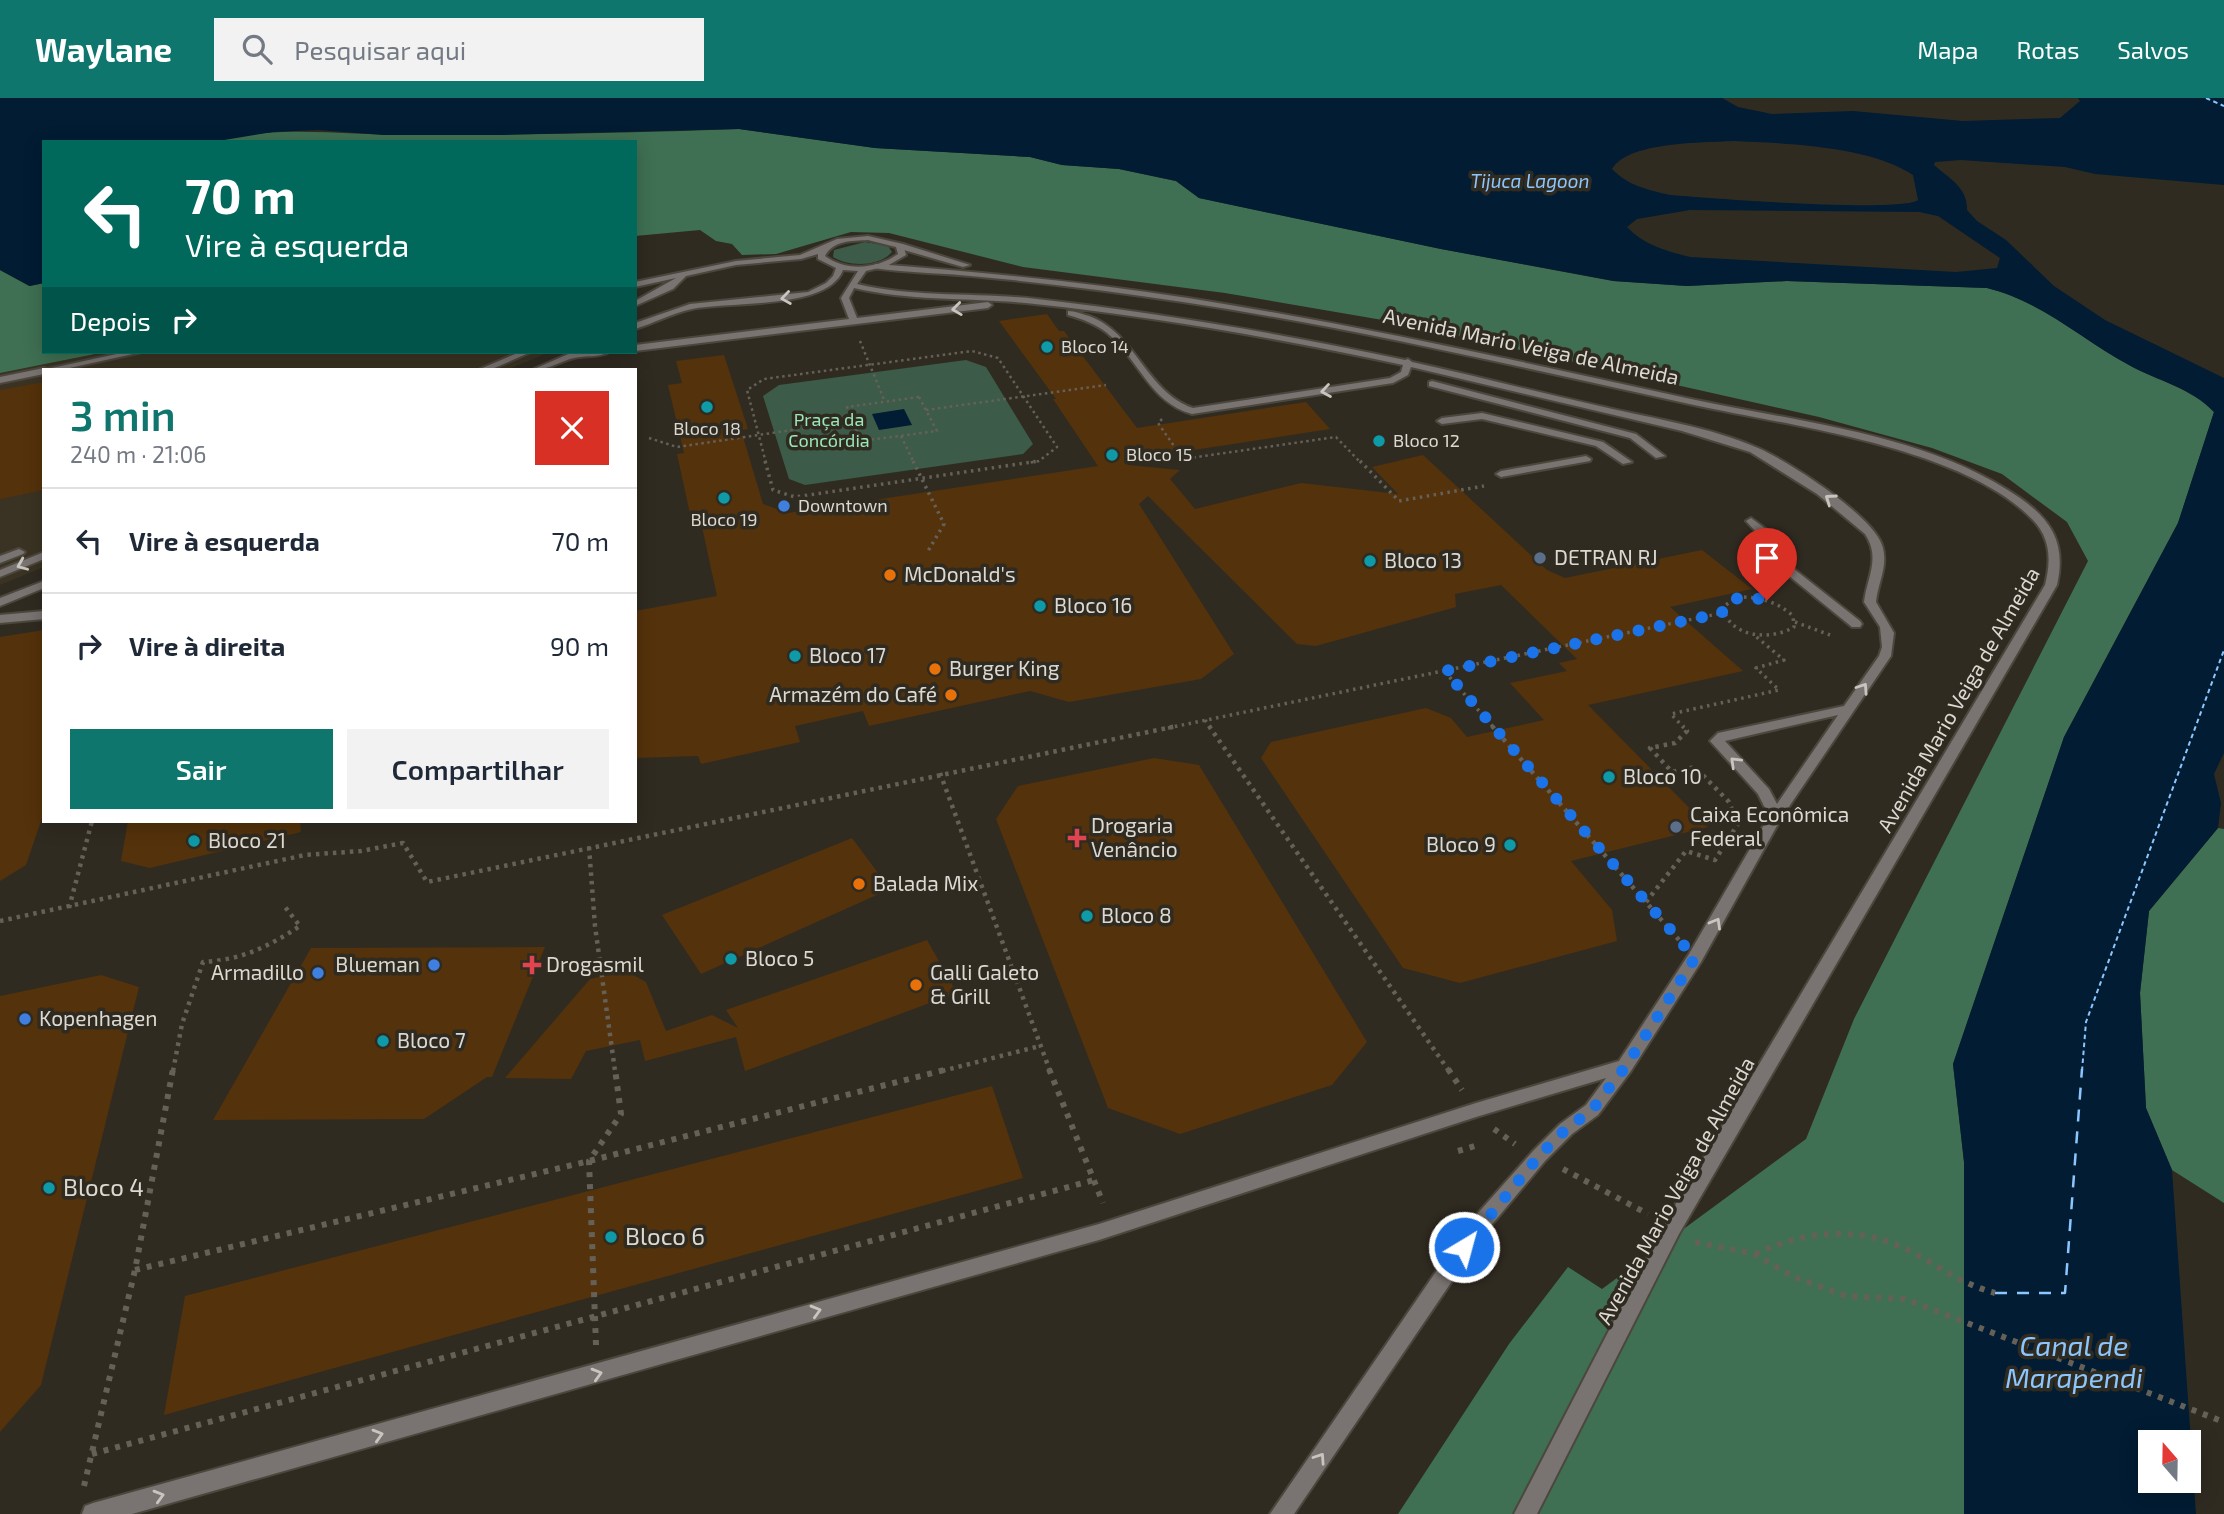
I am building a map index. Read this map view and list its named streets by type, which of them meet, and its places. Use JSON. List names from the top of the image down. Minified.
{"streets":{"street":["Avenida Mario Veiga de Almeida"]},"water":["Tijuca Lagoon","Canal de Marapendi"],"parks":["Praça da Concórdia"],"places":{"other":["Bloco 14","Bloco 18","Bloco 12","Bloco 15","Bloco 19","Downtown","DETRAN RJ","Bloco 13","McDonald's","Bloco 16","Bloco 17","Burger King","Armazém do Café","Bloco 10","Caixa Econômica Federal","Bloco 21","Bloco 9","Balada Mix","Bloco 8","Bloco 5","Blueman","Armadillo","Galli Galeto & Grill","Kopenhagen","Bloco 7","Bloco 4","Bloco 6"],"health":["Drogaria Venâncio","Drogasmil"]},"north":"top","page":{"header":"Waylane","search":"Pesquisar aqui","nav":["Mapa","Rotas","Salvos"],"turn":["70 m","Vire à esquerda"],"then":"Depois","heading":["3 min","240 m · 21:06"],"list":[{"name":"Vire à esquerda","value":"70 m"},{"name":"Vire à direita","value":"90 m"}],"buttons":["Sair","Compartilhar"]}}
